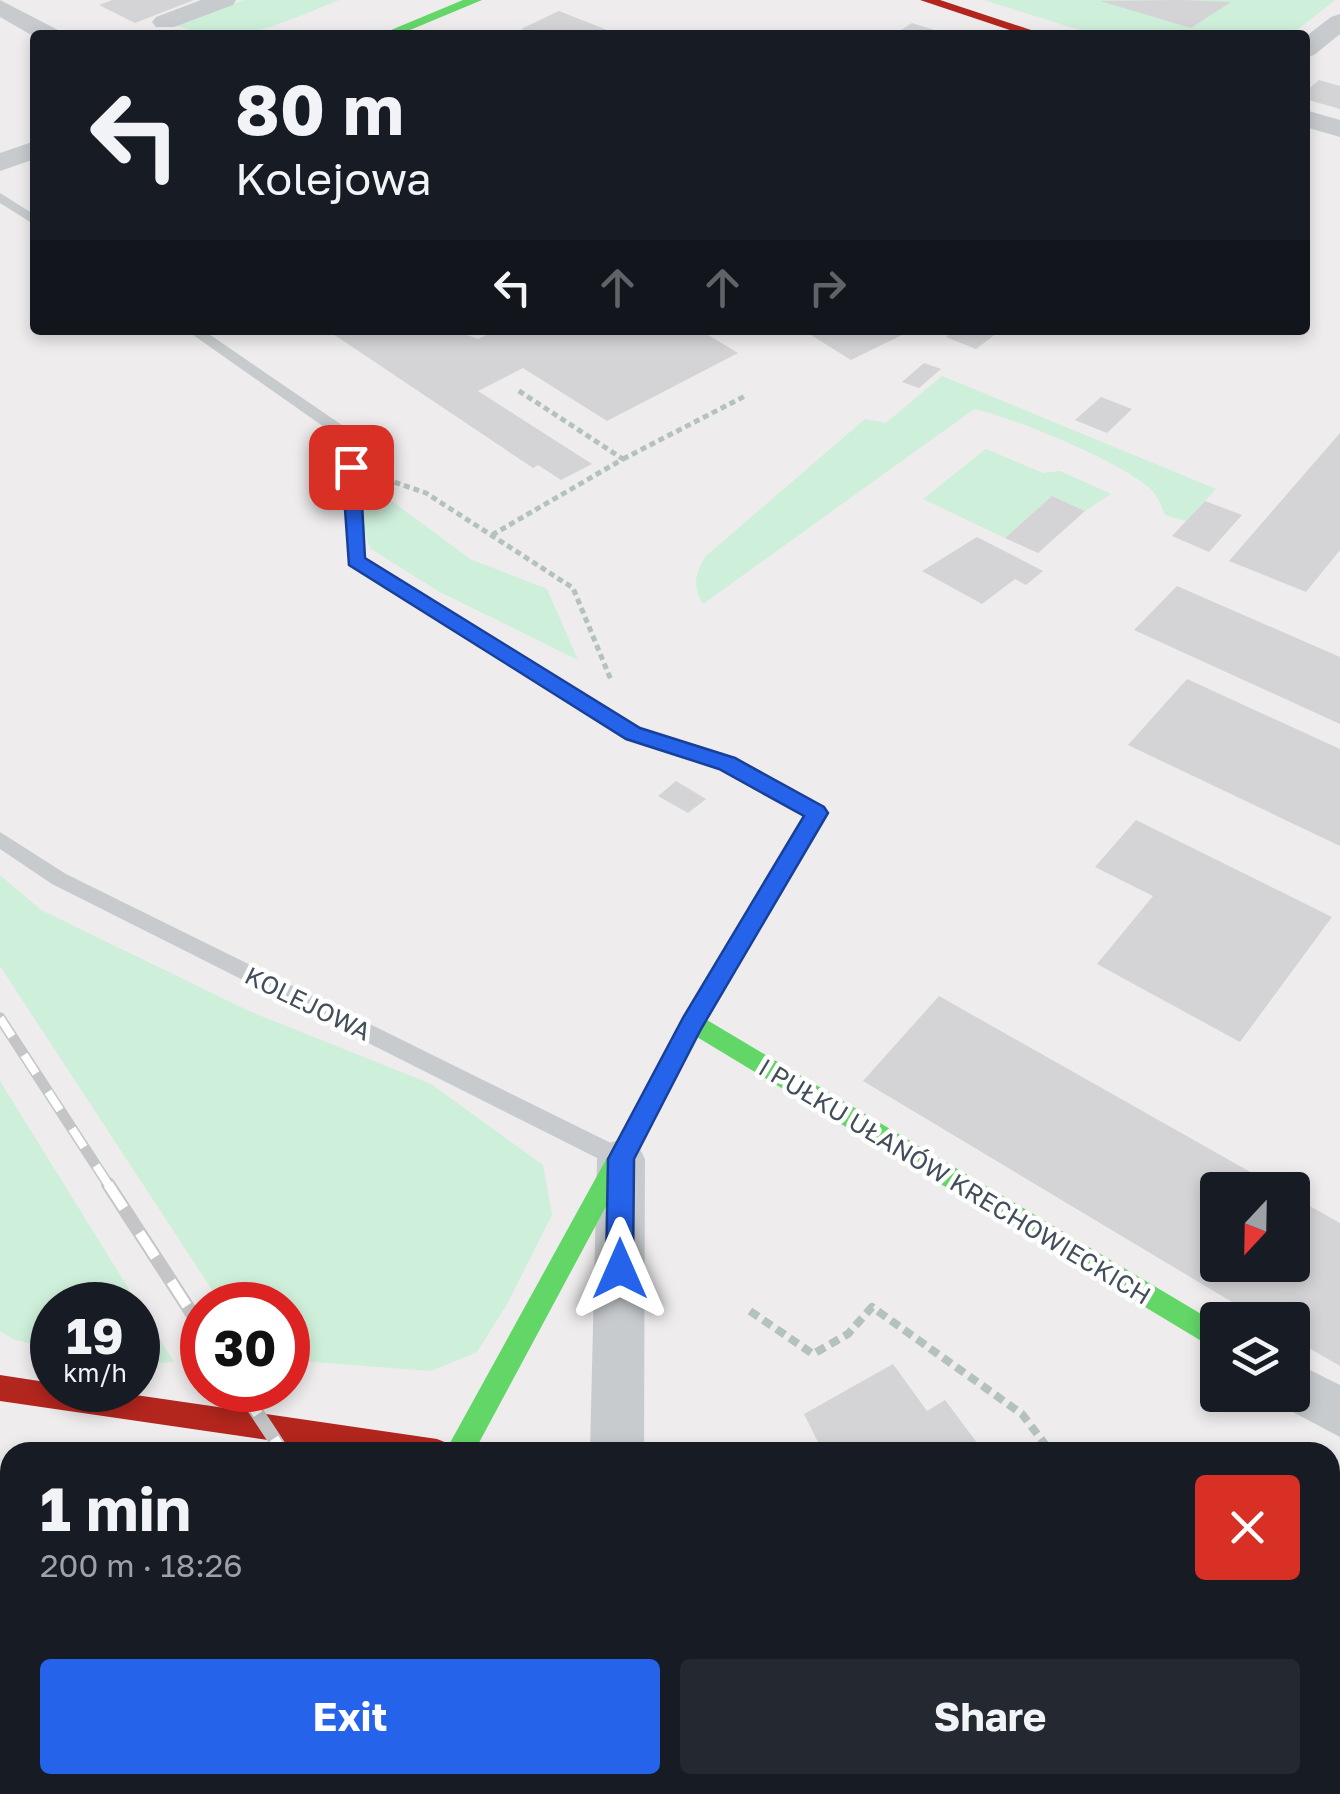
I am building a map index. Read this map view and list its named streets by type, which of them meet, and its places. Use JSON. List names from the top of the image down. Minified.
{"streets":{"street":["I PUŁKU UŁANÓW KRECHOWIECKICH"],"lane":["KOLEJOWA"]},"north":"bottom","page":{"turn":["80 m","Kolejowa"],"speed":"19 km/h","limit":"30","heading":["1 min","200 m · 18:26"],"buttons":["Exit","Share"]}}
